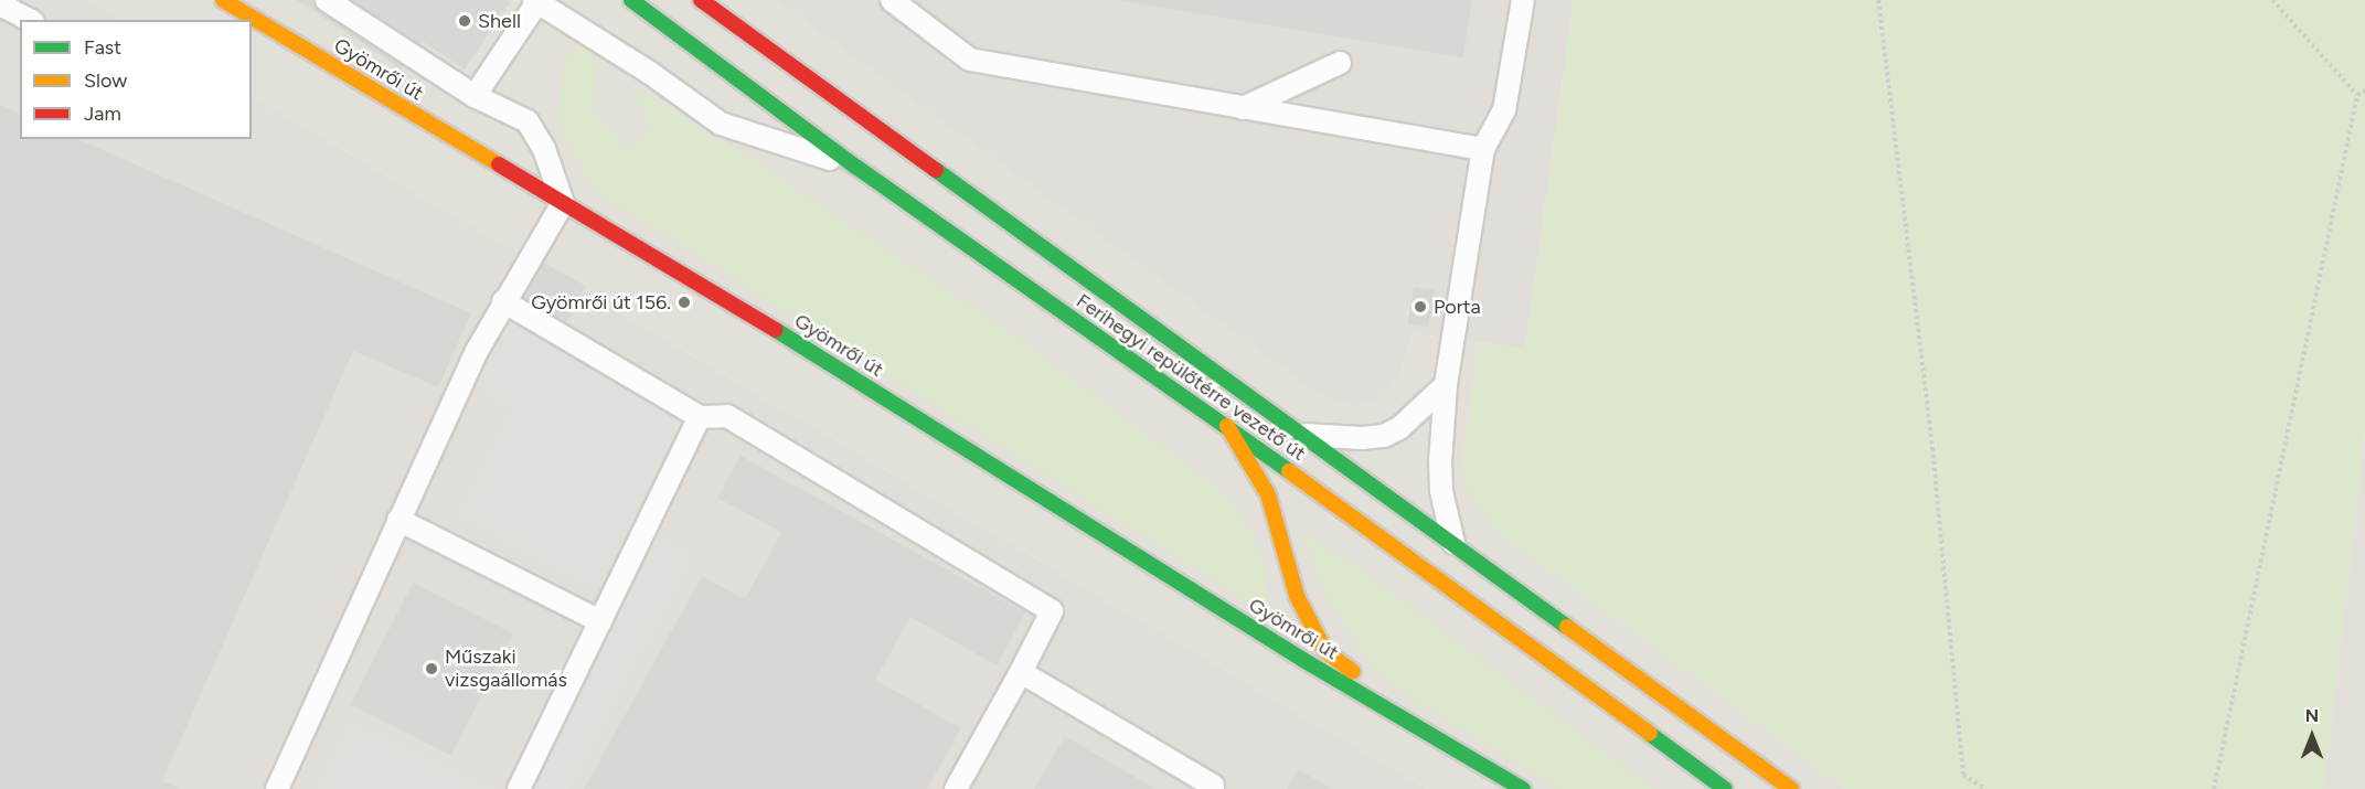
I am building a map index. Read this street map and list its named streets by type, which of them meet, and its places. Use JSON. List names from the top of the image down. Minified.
{"streets":{"street":["Gyömrői út","Ferihegyi repülőtérre vezető út"]},"crossings":[["Gyömrői út","Ferihegyi repülőtérre vezető út"]],"places":["Shell","Gyömrői út 156.","Porta","Műszaki vizsgaállomás"],"legend":["Fast","Slow","Jam"],"north":"top"}
